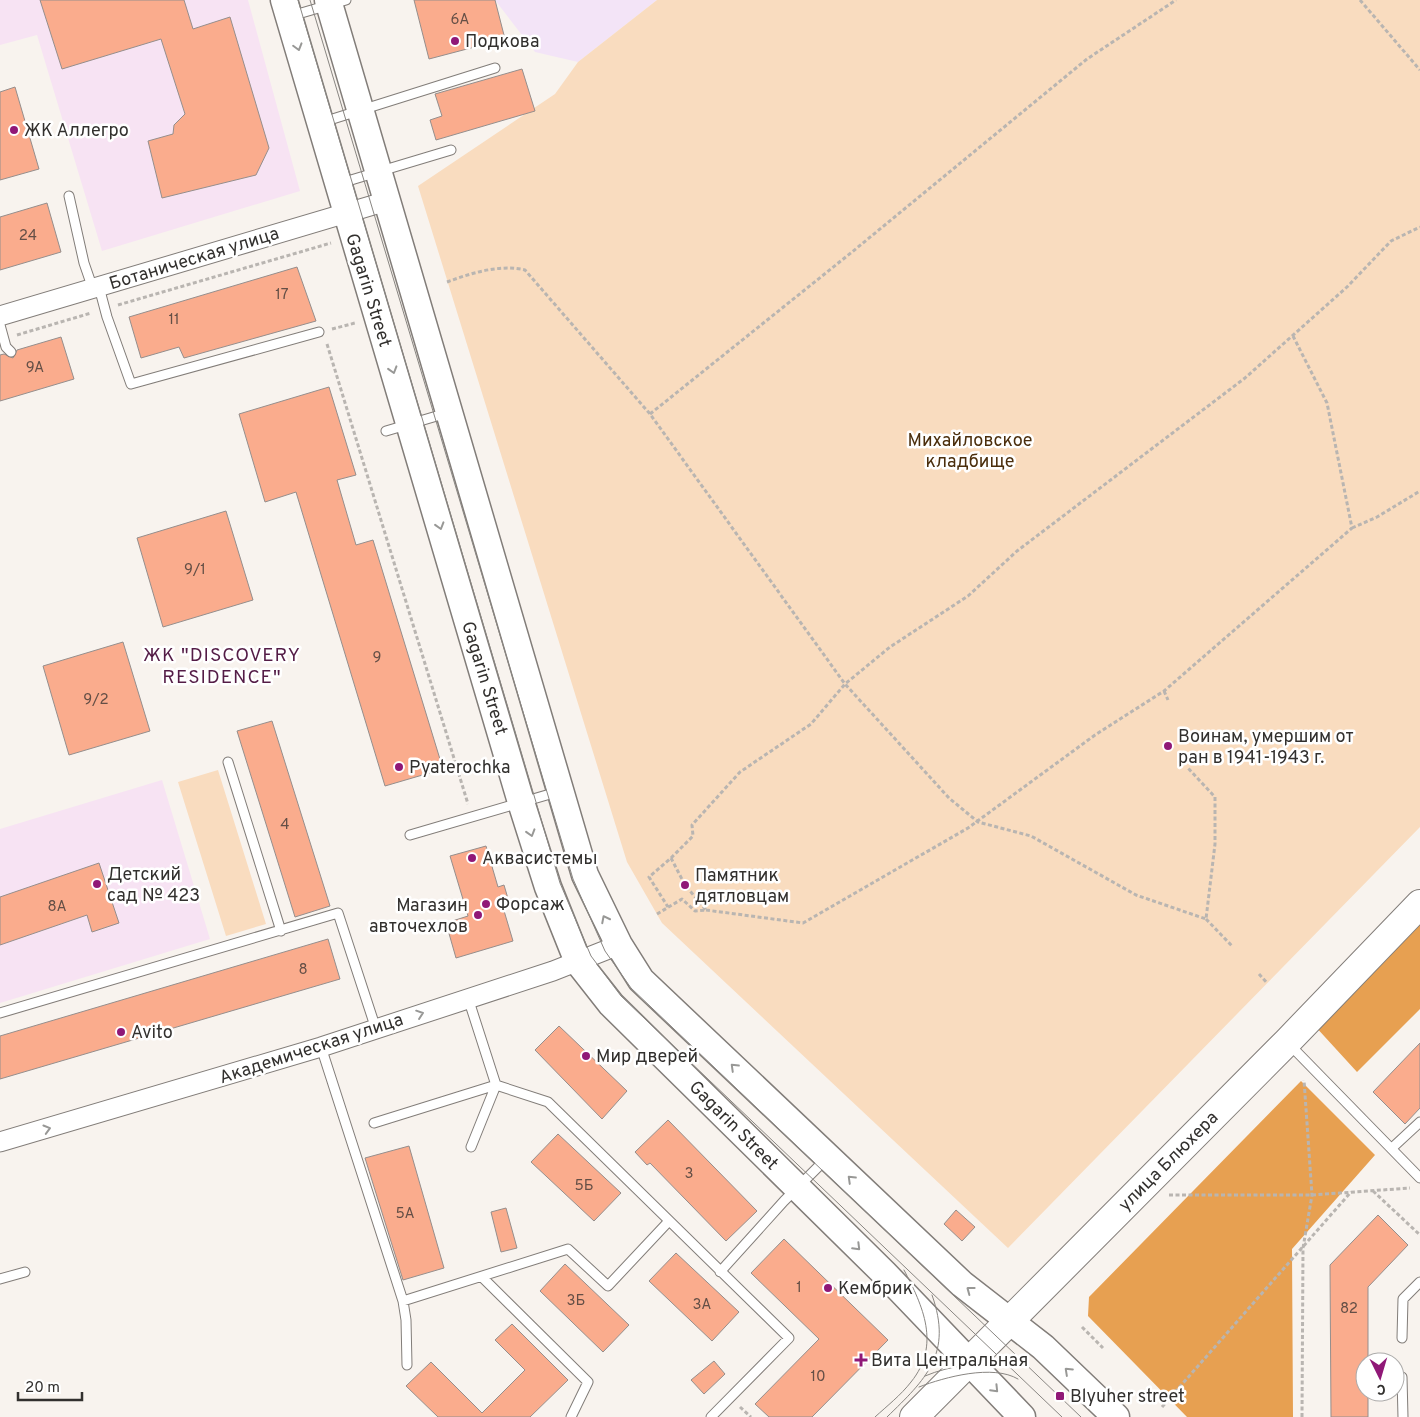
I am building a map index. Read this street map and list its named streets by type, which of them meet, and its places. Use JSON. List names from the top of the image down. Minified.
{"streets":{"main road":["Gagarin Street","улица Блюхера"],"street":["Ботаническая улица","Академическая улица"]},"crossings":[["Ботаническая улица","Gagarin Street"],["Gagarin Street","Академическая улица"],["Gagarin Street","улица Блюхера"]],"one_way":["Академическая улица"],"districts":["ЖК \"DISCOVERY RESIDENCE\""],"parks":["Михайловское кладбище"],"places":{"other":["Подкова","ЖК Аллегро","Воинам, умершим от ран в 1941-1943 г.","Pyaterochka","Аквасистемы","Детский сад № 423","Памятник дятловцам","Форсаж","Магазин авточехлов","Avito","Мир дверей","Кембрик"],"health":["Вита Центральная"],"transit":["Blyuher street"]},"house_numbers":["6А","24","17","11","9А","9/1","9","9/2","4","8А","8","3","5Б","5А","1","3Б","3А","82","10"],"scale_bar":"20 m","north":"bottom"}
